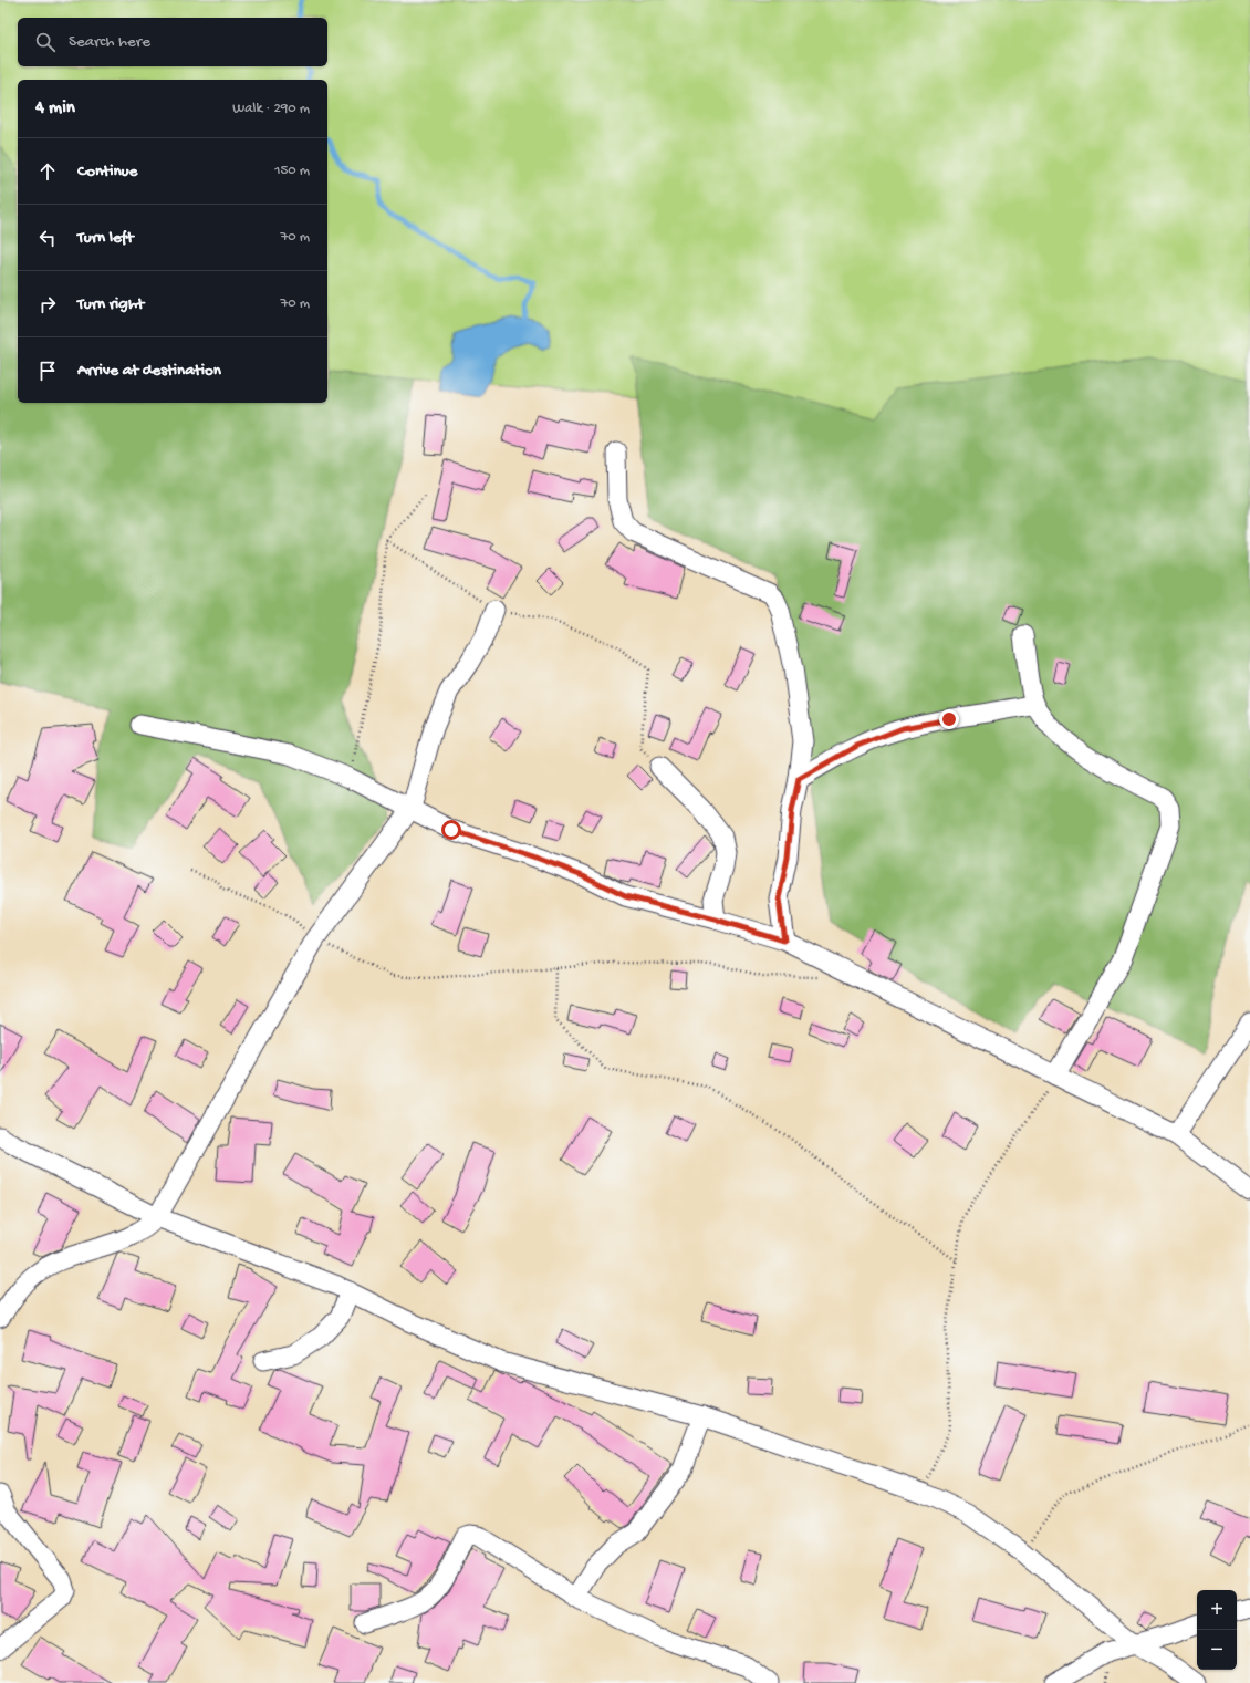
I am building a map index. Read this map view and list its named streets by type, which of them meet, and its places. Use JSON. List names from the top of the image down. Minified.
{"page":{"search":"Search here","heading":["4 min","Walk · 290 m"],"list":[["Continue","150 m"],["Turn left","70 m"],["Turn right","70 m"],"Arrive at destination"],"map_buttons":["+","−"]}}
